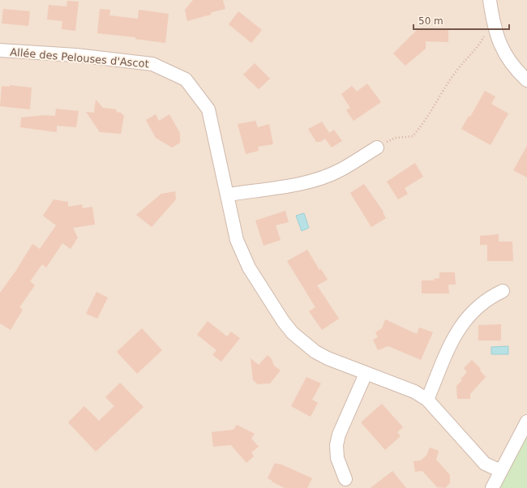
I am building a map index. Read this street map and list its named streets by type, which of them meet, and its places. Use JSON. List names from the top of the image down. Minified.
{"streets":{"street":["Allée des Pelouses d'Ascot"]},"scale_bar":"50 m"}
